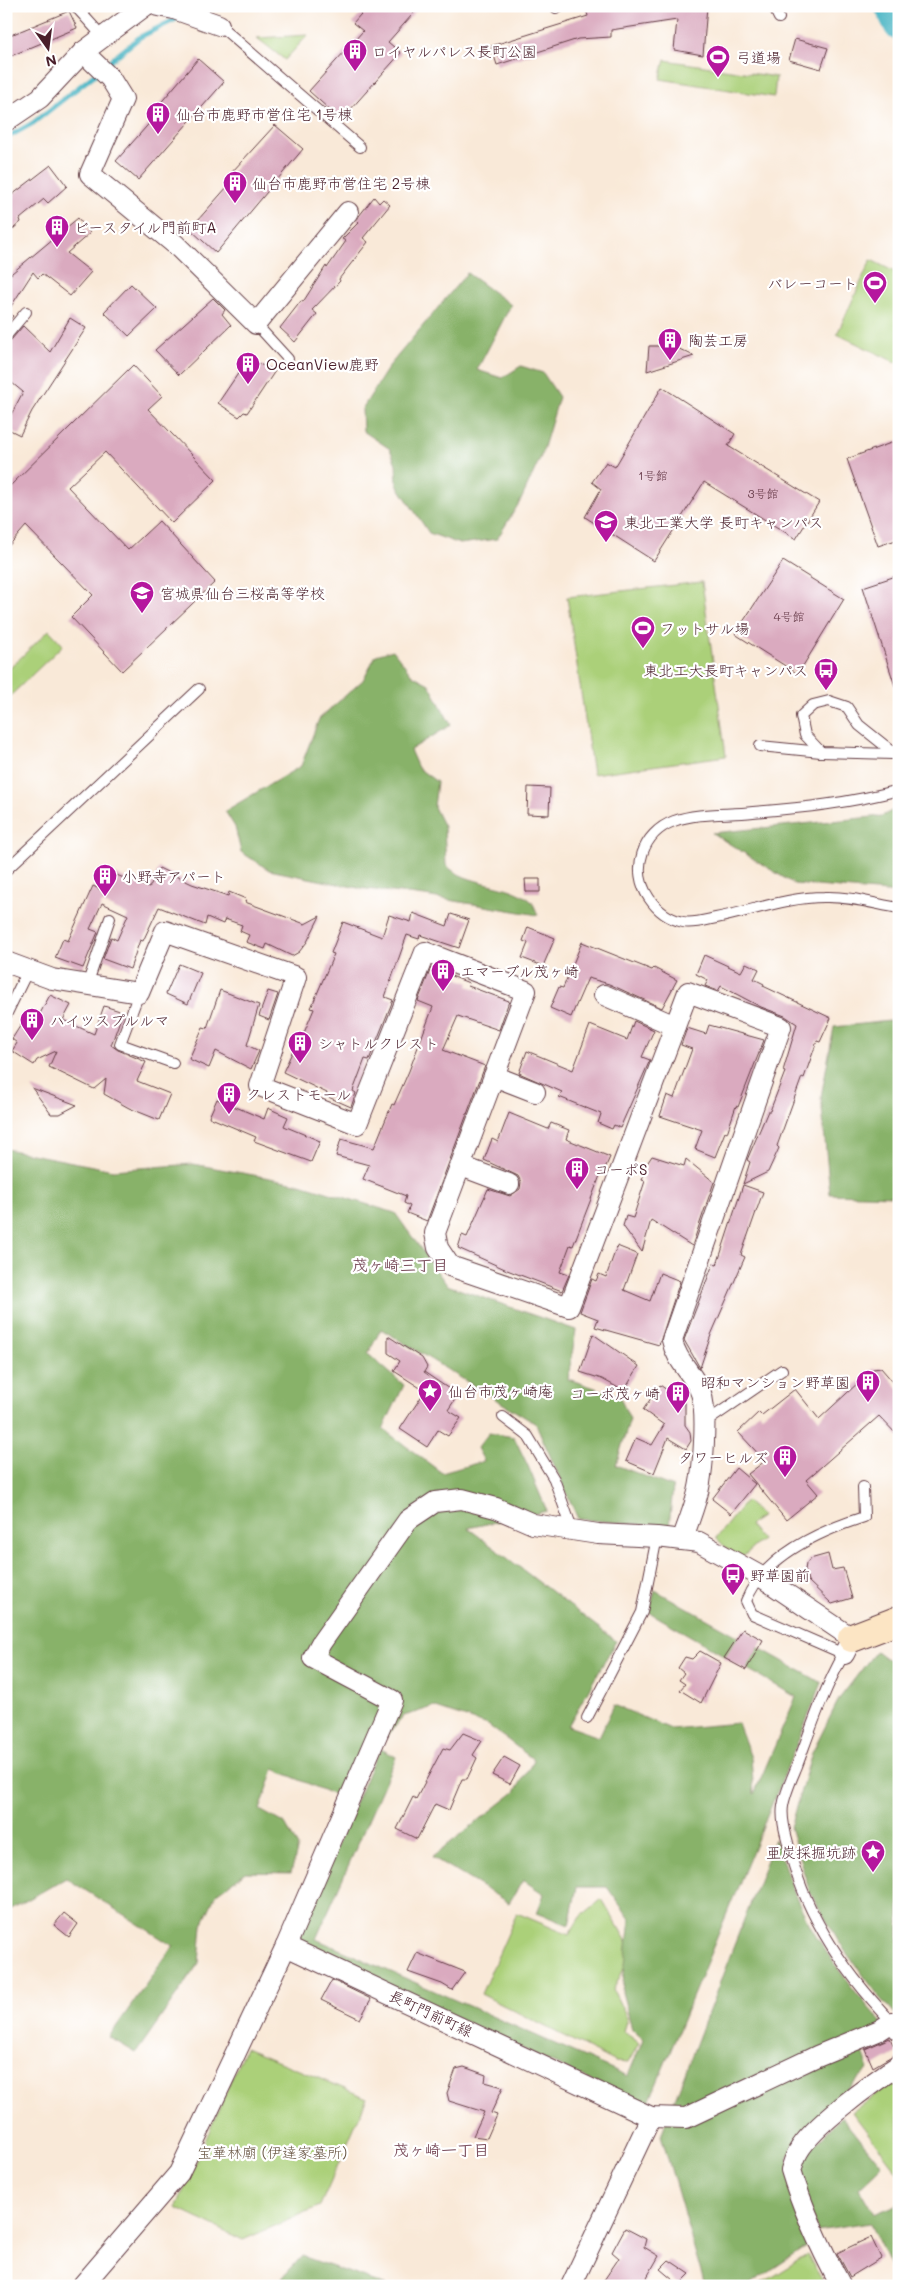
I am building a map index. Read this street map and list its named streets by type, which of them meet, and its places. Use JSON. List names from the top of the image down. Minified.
{"streets":{"street":["長町門前町線"]},"districts":["茂ヶ崎三丁目","茂ヶ崎一丁目"],"parks":["宝華林廟 (伊達家墓所)"],"places":{"building":["ロイヤルパレス長町公園","仙台市鹿野市営住宅 1号棟","仙台市鹿野市営住宅 2号棟","ビースタイル門前町A","陶芸工房","OceanView鹿野","小野寺アパート","エマーブル茂ヶ崎","ハイツスプルルマ","シャトルクレスト","クレストモール","コーポS","昭和マンション野草園","コーポ茂ヶ崎","タワーヒルズ"],"sports":["弓道場","バレーコート","フットサル場"],"school or university":["東北工業大学 長町キャンパス","宮城県仙台三桜高等学校"],"bus stop":["東北工大長町キャンパス","野草園前"],"place":["仙台市茂ヶ崎庵","亜炭採掘坑跡"]},"house_numbers":["1号館","3号館","4号館"],"north":"bottom"}
